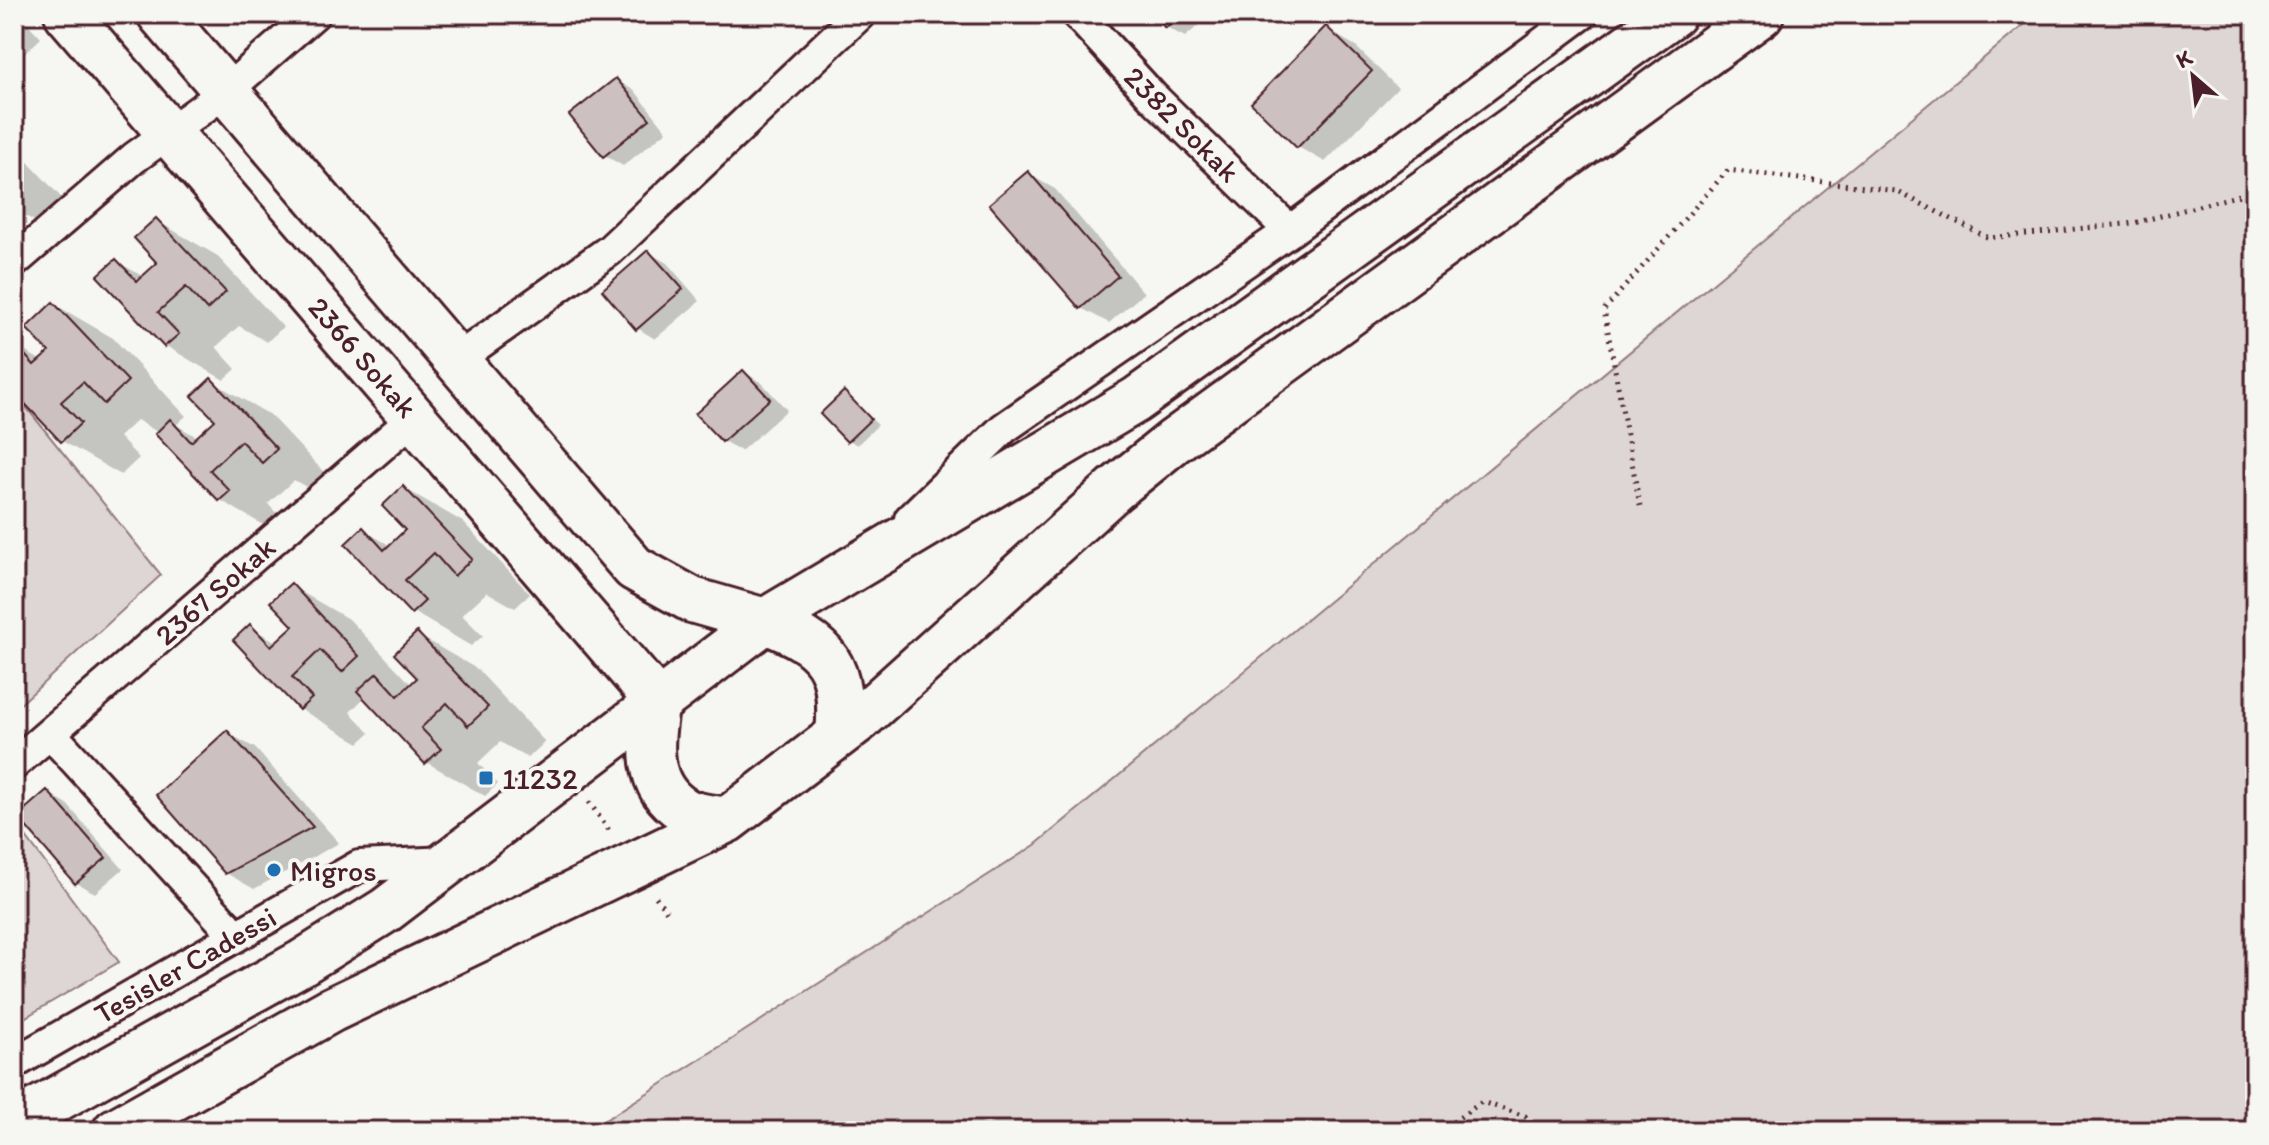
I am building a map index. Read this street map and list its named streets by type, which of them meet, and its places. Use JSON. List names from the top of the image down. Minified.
{"streets":{"main road":["2366 Sokak"],"street":["2382 Sokak","2367 Sokak","Tesisler Cadessi"]},"crossings":[["2366 Sokak","2367 Sokak"]],"places":{"transit":["11232"],"other":["Migros"]},"north":"top left"}
